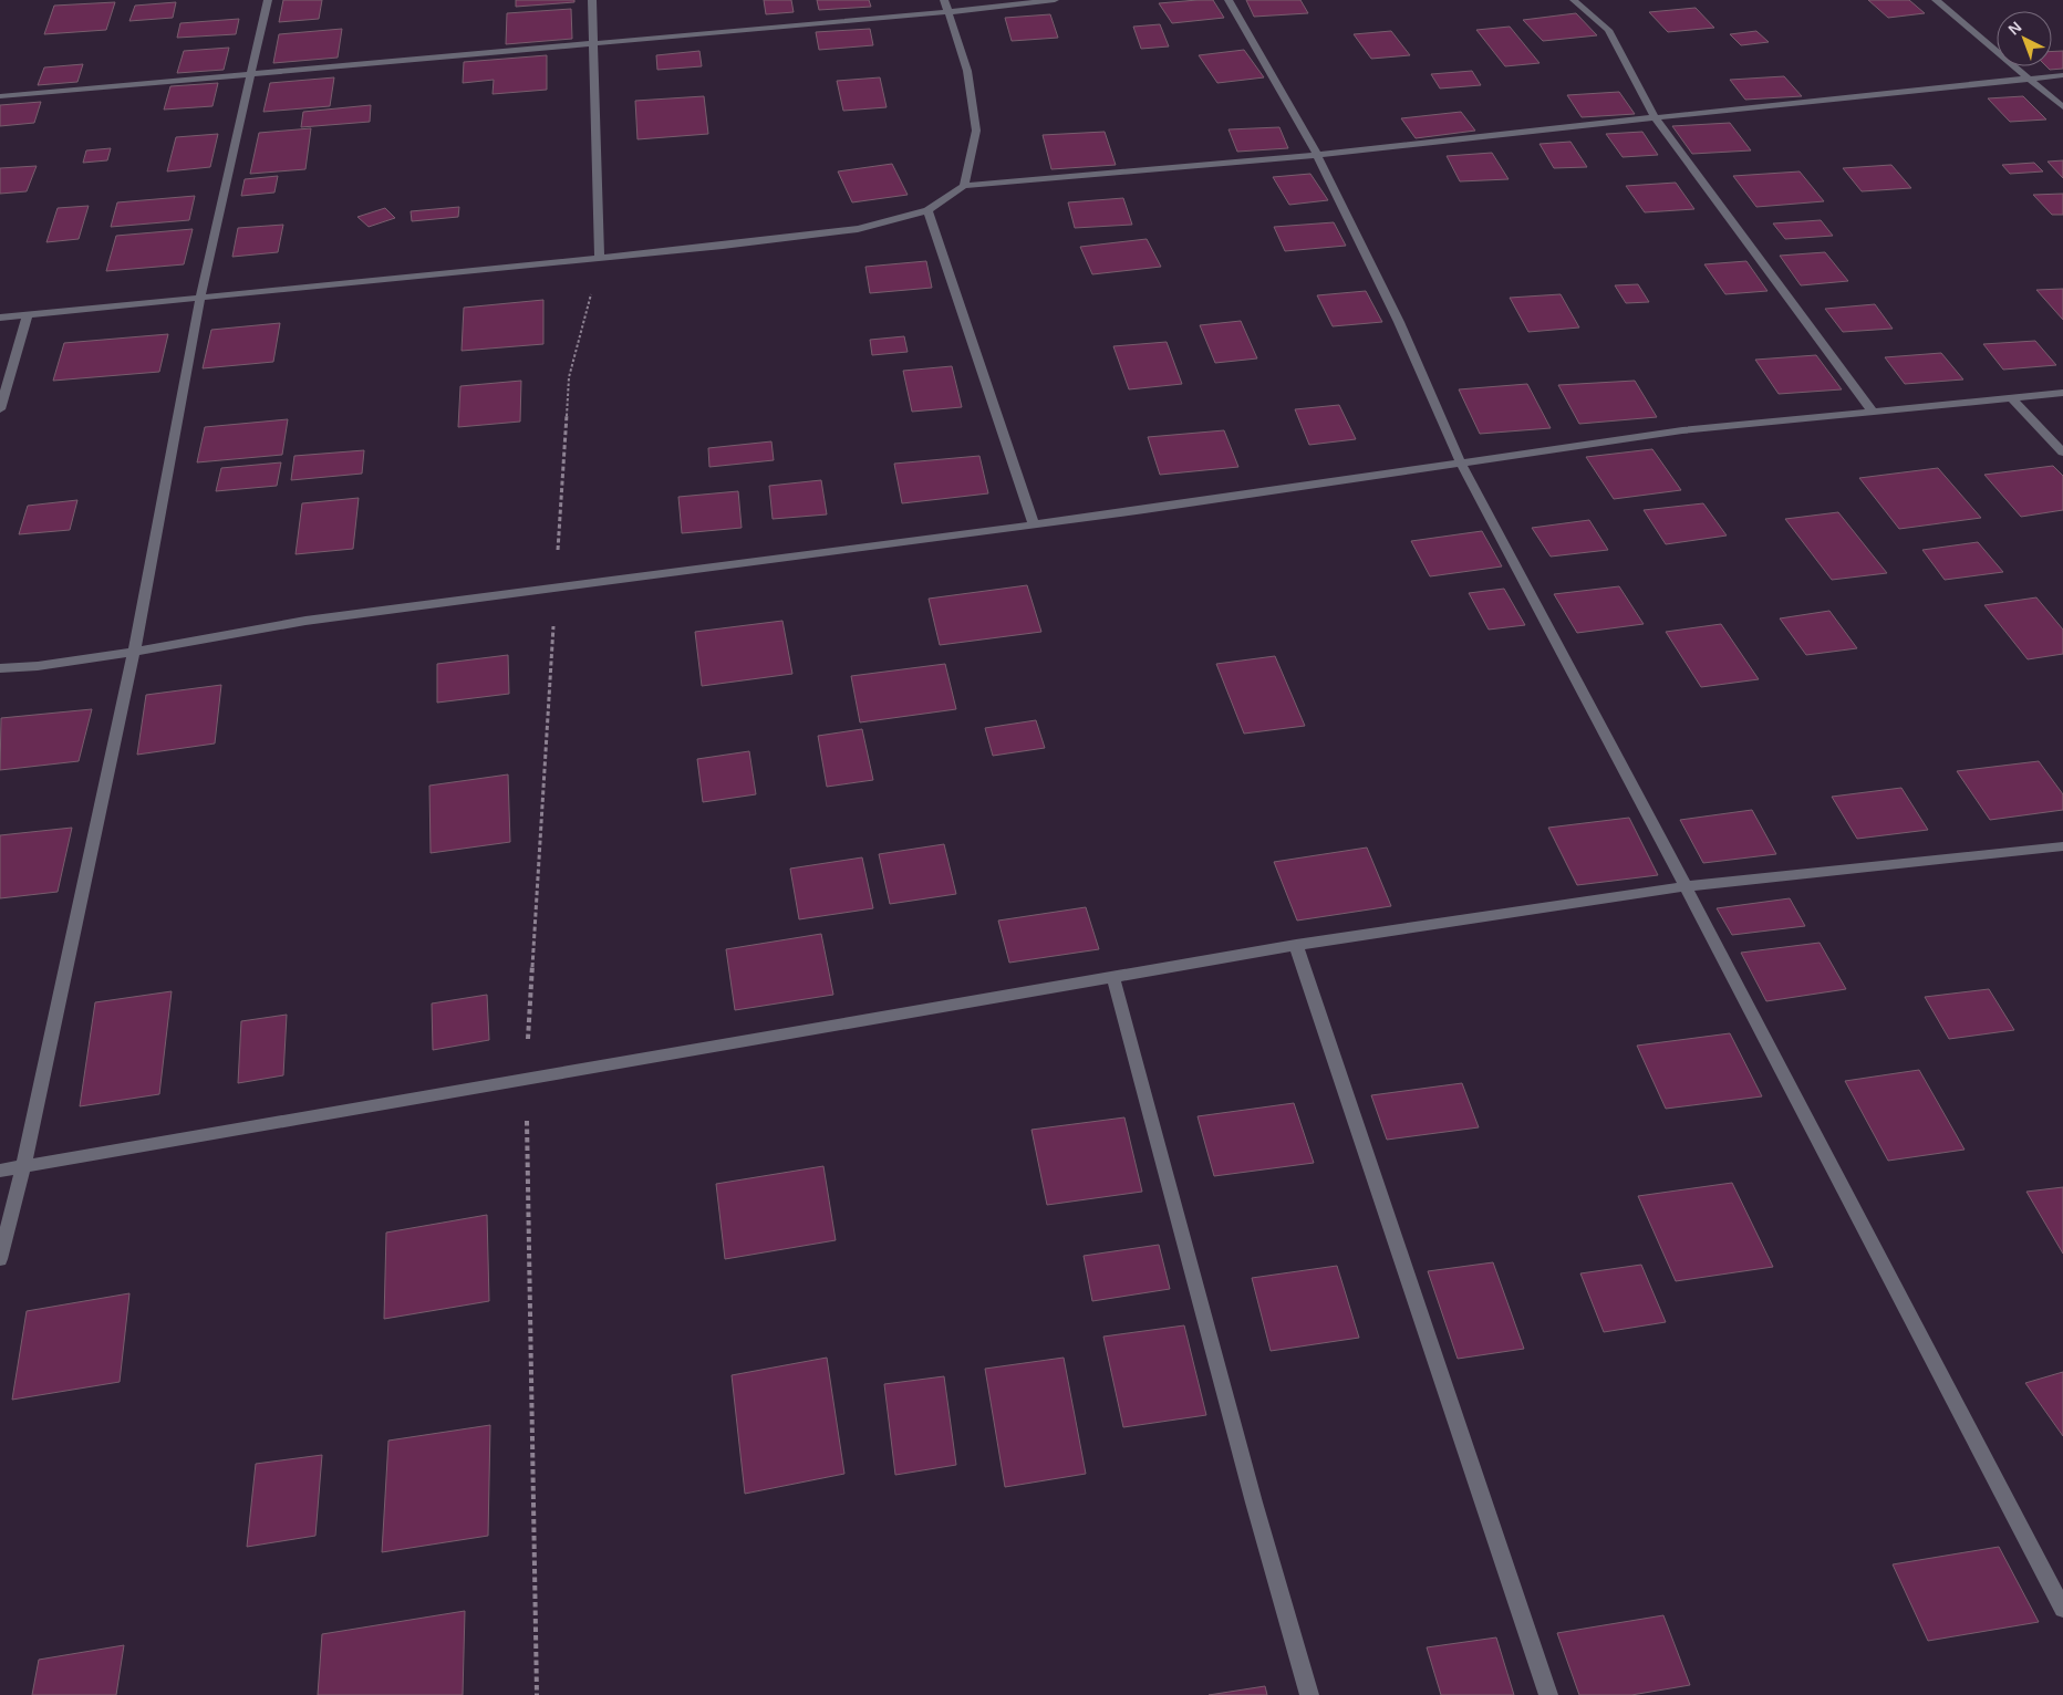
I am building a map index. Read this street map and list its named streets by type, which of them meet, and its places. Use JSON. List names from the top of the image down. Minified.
{"north":"top left"}
